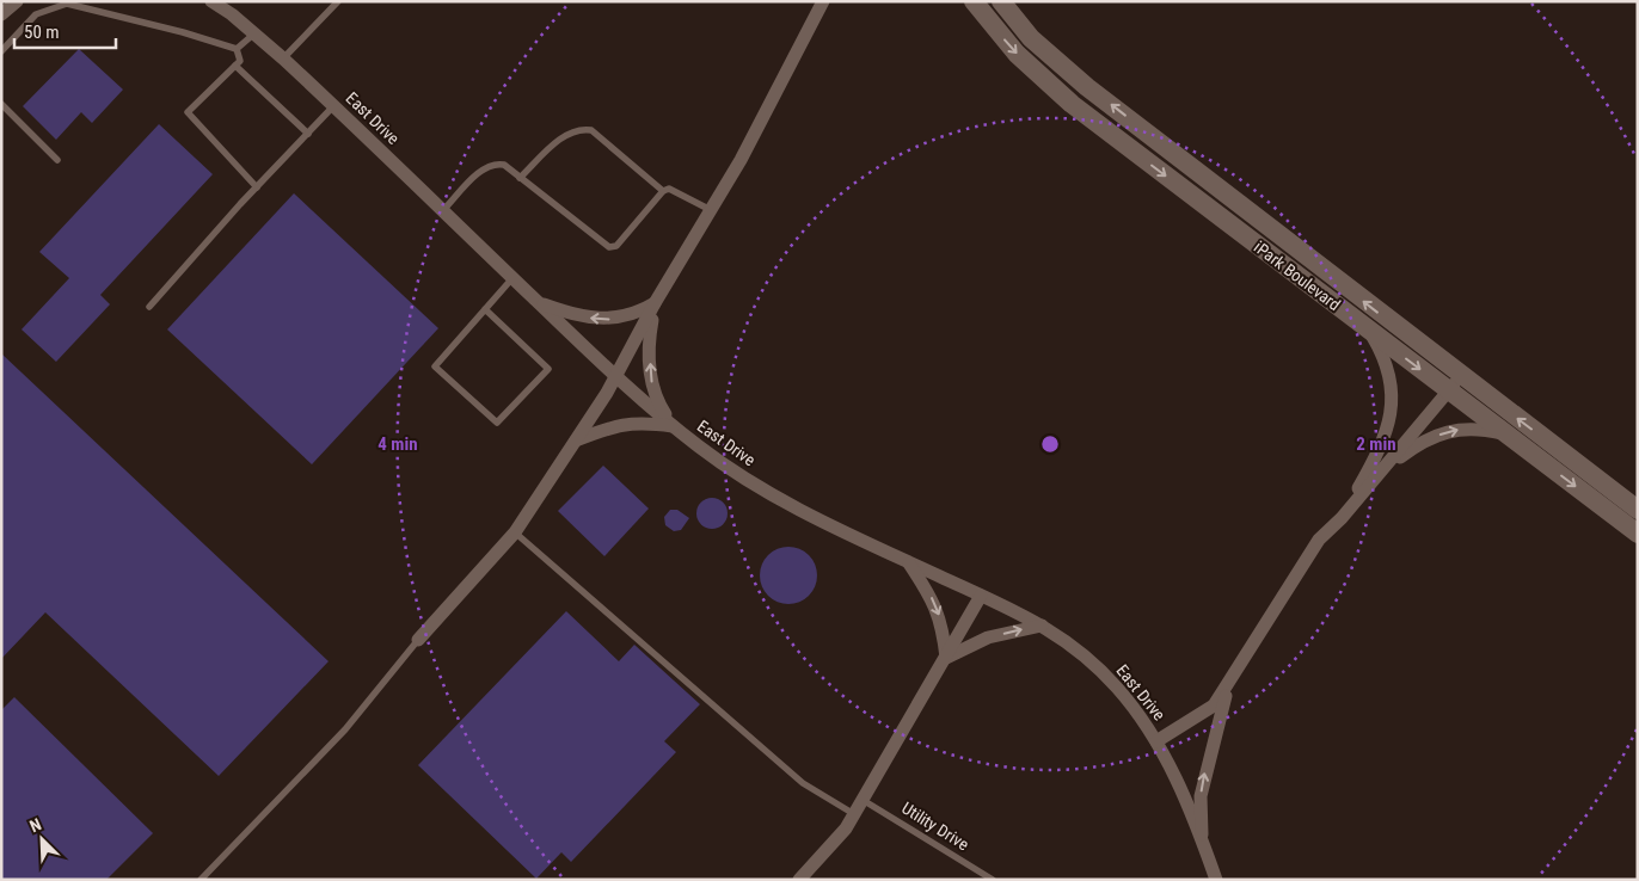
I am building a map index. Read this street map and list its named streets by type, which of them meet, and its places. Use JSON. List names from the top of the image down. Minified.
{"streets":{"main road":["iPark Boulevard"],"street":["East Drive"],"lane":["Utility Drive"]},"scale_bar":"50 m","north":"top left","rings":["2 min","4 min"]}
